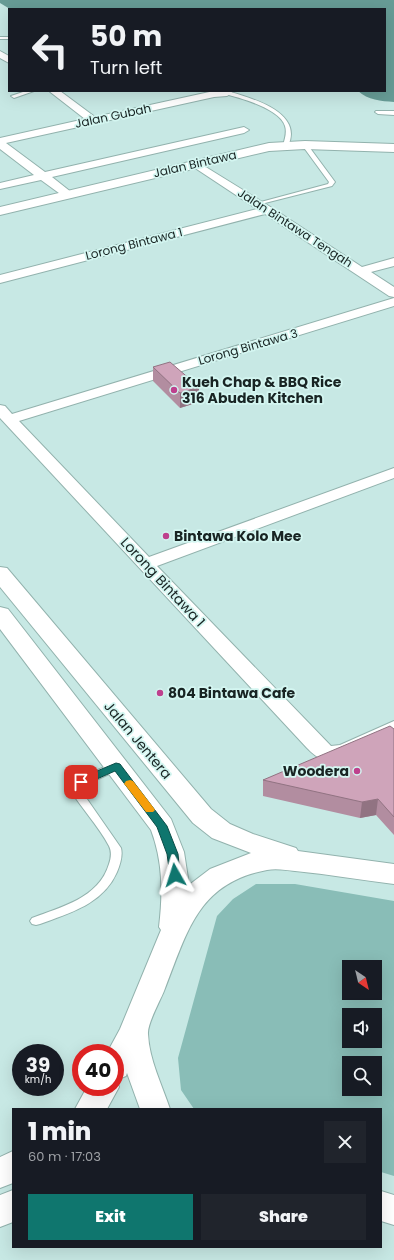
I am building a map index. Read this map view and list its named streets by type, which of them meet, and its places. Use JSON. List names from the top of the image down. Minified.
{"streets":{"street":["Jalan Gubah","Jalan Bintawa","Jalan Bintawa Tengah","Lorong Bintawa 1","Lorong Bintawa 3","Jalan Jentera"]},"crossings":[["Jalan Gubah","Jalan Bintawa"],["Jalan Bintawa","Jalan Bintawa Tengah"],["Jalan Bintawa","Lorong Bintawa 1"],["Jalan Bintawa Tengah","Lorong Bintawa 1"],["Lorong Bintawa 1","Lorong Bintawa 3"]],"places":["Kueh Chap & BBQ Rice 316 Abuden Kitchen","Bintawa Kolo Mee","804 Bintawa Cafe","Woodera"],"north":"bottom right","page":{"turn":["50 m","Turn left"],"speed":"39 km/h","limit":"40","heading":["1 min","60 m · 17:03"],"buttons":["Exit","Share"]}}
